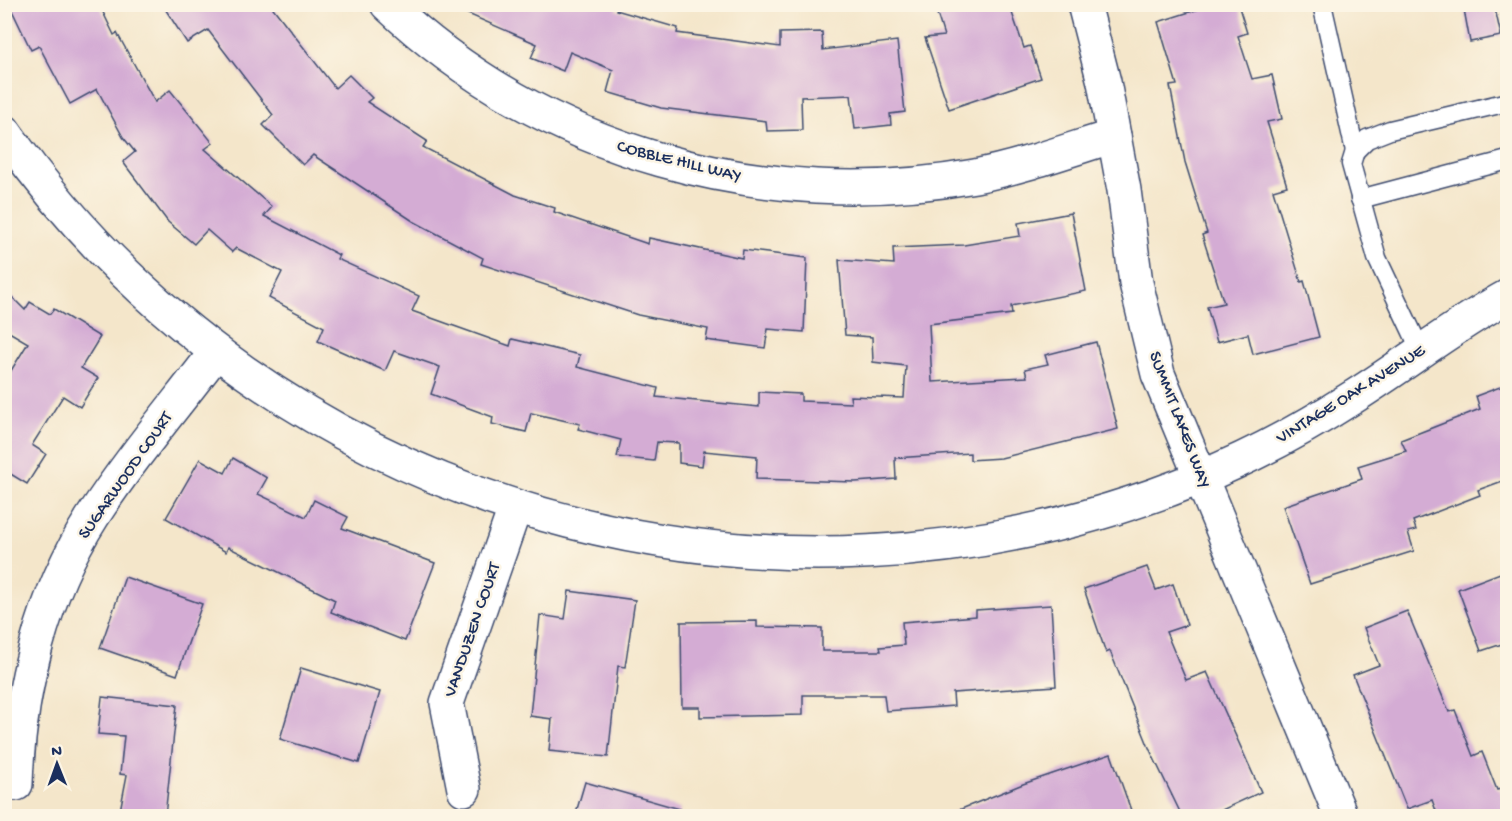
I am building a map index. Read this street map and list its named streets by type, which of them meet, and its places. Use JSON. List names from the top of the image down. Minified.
{"streets":{"street":["COBBLE HILL WAY","VINTAGE OAK AVENUE","SUMMIT LAKES WAY","SUGARWOOD COURT","VANDUZEN COURT"]},"crossings":[["COBBLE HILL WAY","SUMMIT LAKES WAY"],["VINTAGE OAK AVENUE","SUMMIT LAKES WAY"],["VINTAGE OAK AVENUE","SUGARWOOD COURT"],["VINTAGE OAK AVENUE","VANDUZEN COURT"]],"north":"top"}
